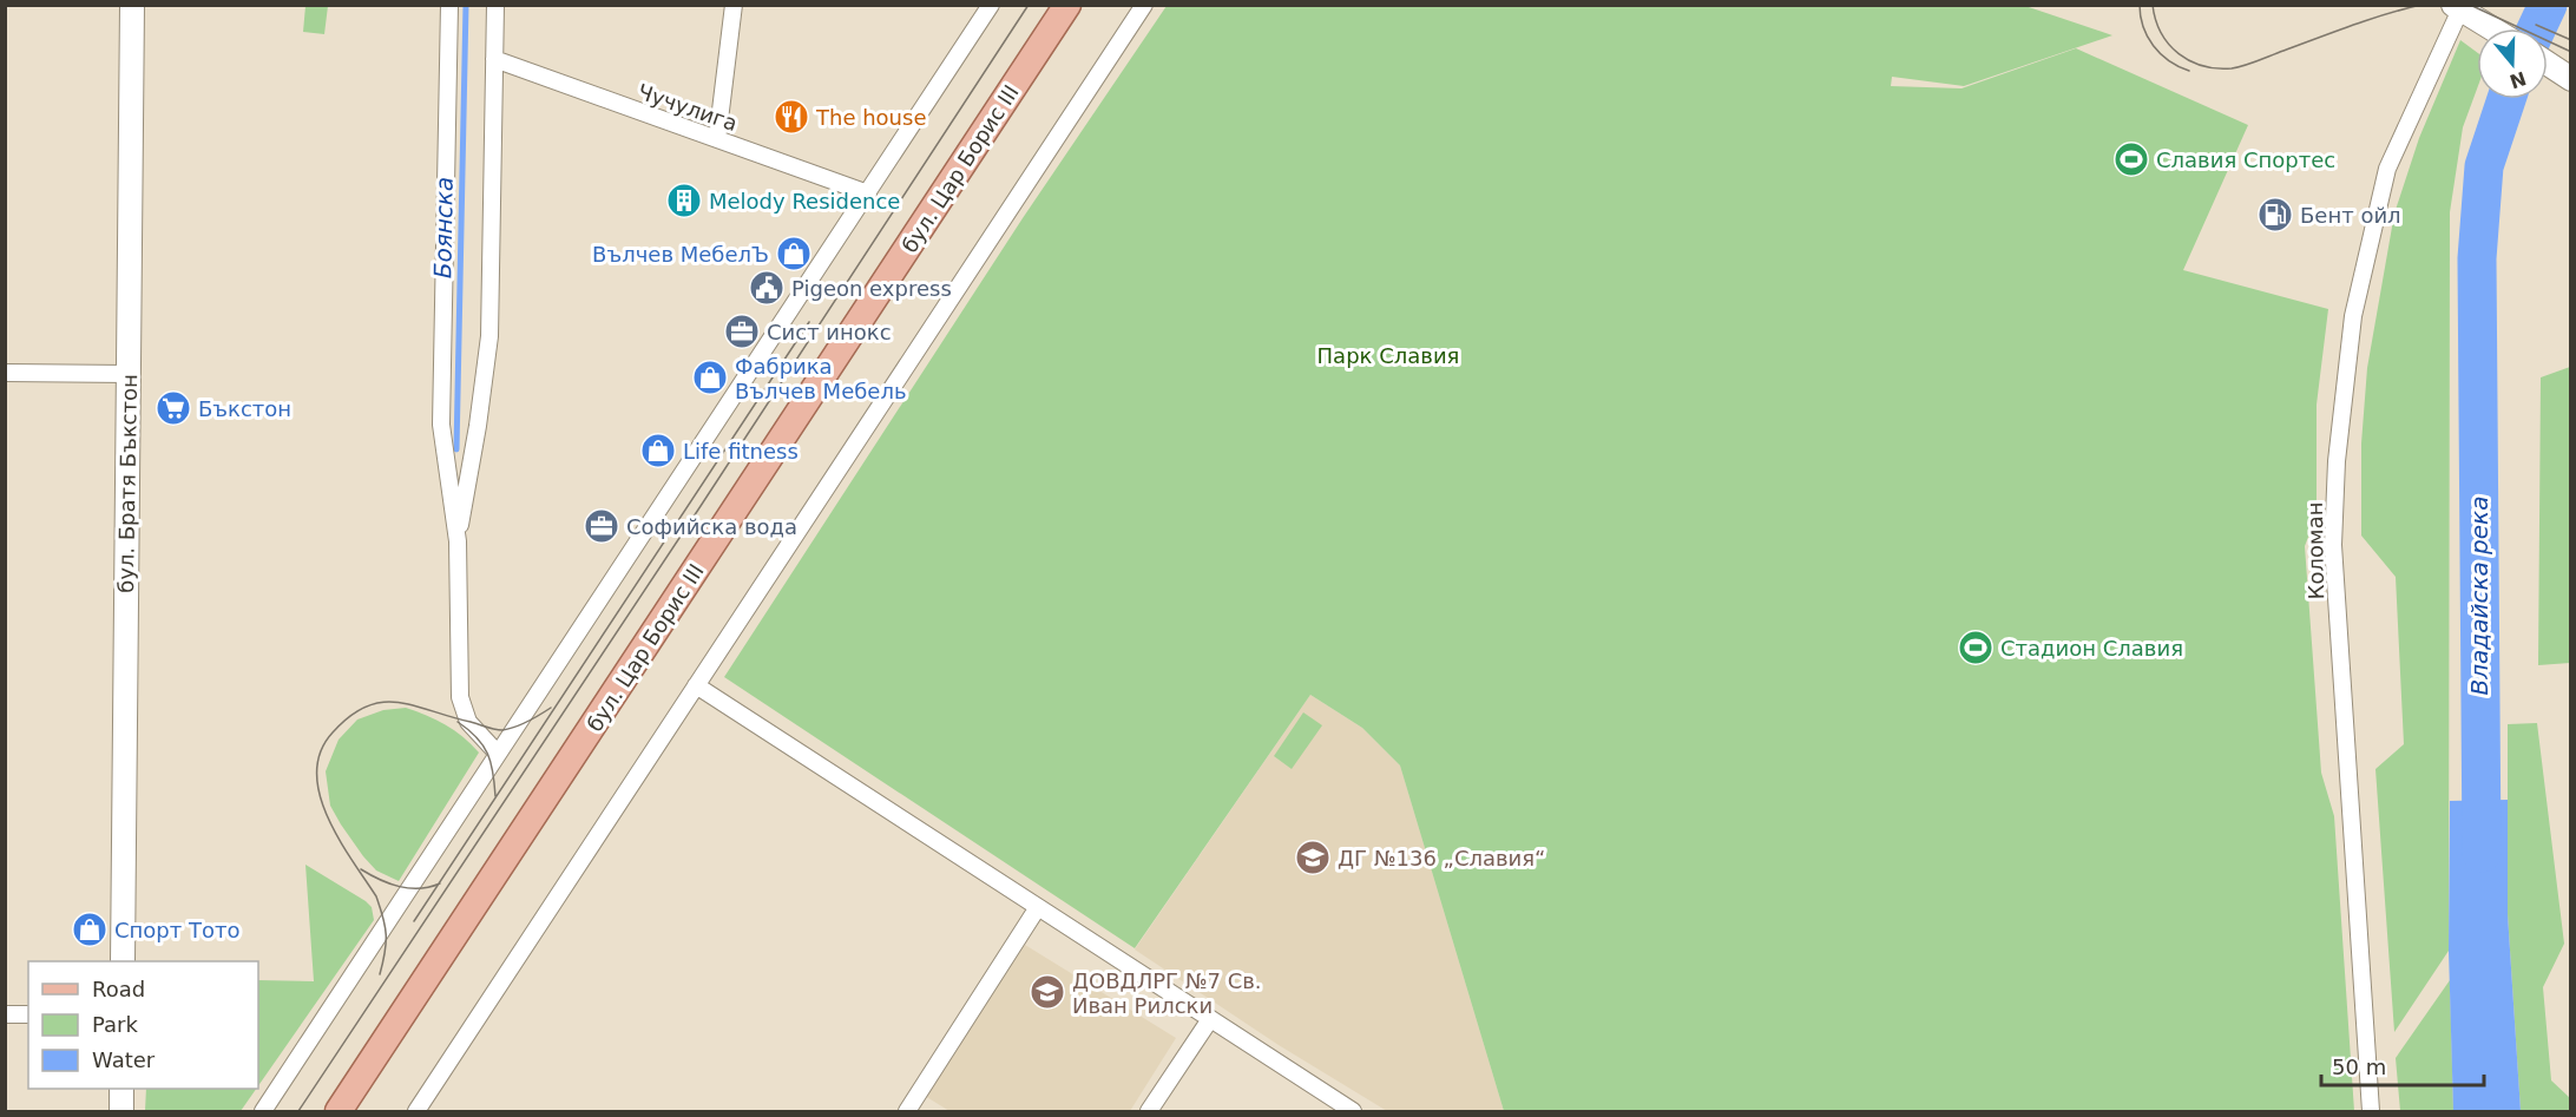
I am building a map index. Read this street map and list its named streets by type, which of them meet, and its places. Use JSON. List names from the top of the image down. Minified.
{"streets":{"main road":["бул. Цар Борис III"],"street":["Чучулига","бул. Братя Бъкстон","Коломан"]},"water":["Боянска","Владайска река"],"parks":["Парк Славия"],"places":{"restaurant":["The house"],"sports":["Славия Спортес","Стадион Славия"],"building":["Melody Residence"],"fuel station":["Бент ойл"],"shop":["Вълчев МебелЪ","Фабрика Вълчев Мебель","Life fitness","Спорт Тото"],"public building":["Pigeon express"],"office":["Сист инокс","Софийска вода"],"supermarket":["Бъкстон"],"school or university":["ДГ №136 „Славия“","ДОВДЛРГ №7 Св. Иван Рилски"]},"legend":["Road","Park","Water"],"scale_bar":"50 m","north":"bottom"}
